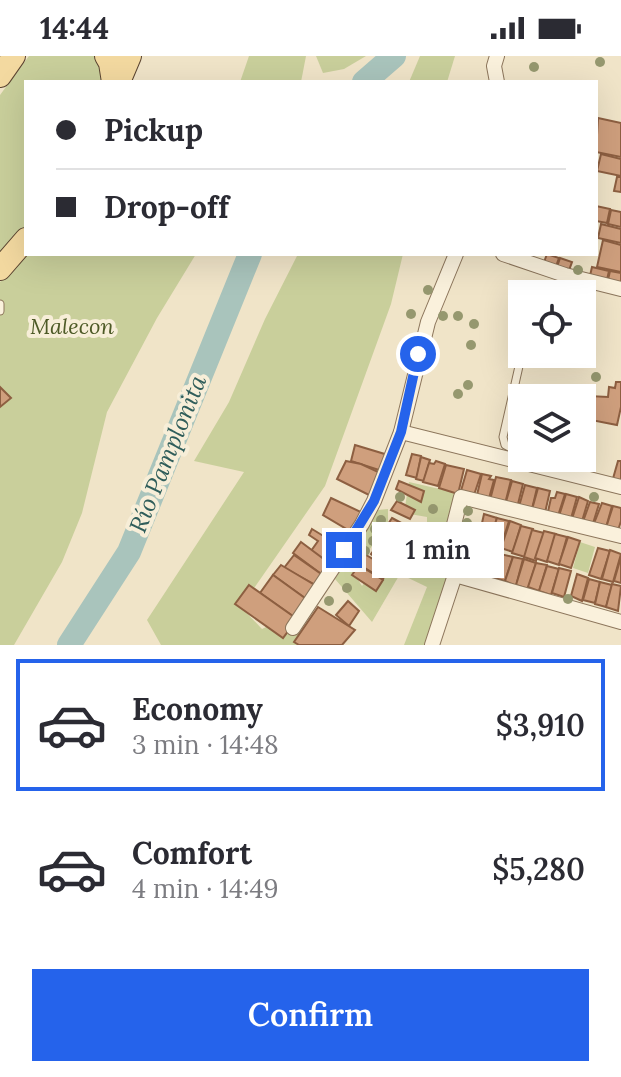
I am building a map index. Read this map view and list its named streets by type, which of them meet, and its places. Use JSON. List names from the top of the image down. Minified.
{"water":["Río Pamplonita"],"parks":["Malecon"],"page":{"status":"14:44","banner":["Pickup","Drop-off"],"bubble":"1 min","list":[{"name":"Economy","note":"3 min · 14:48","value":"$3,910"},{"name":"Comfort","note":"4 min · 14:49","value":"$5,280"}],"buttons":"Confirm"}}
